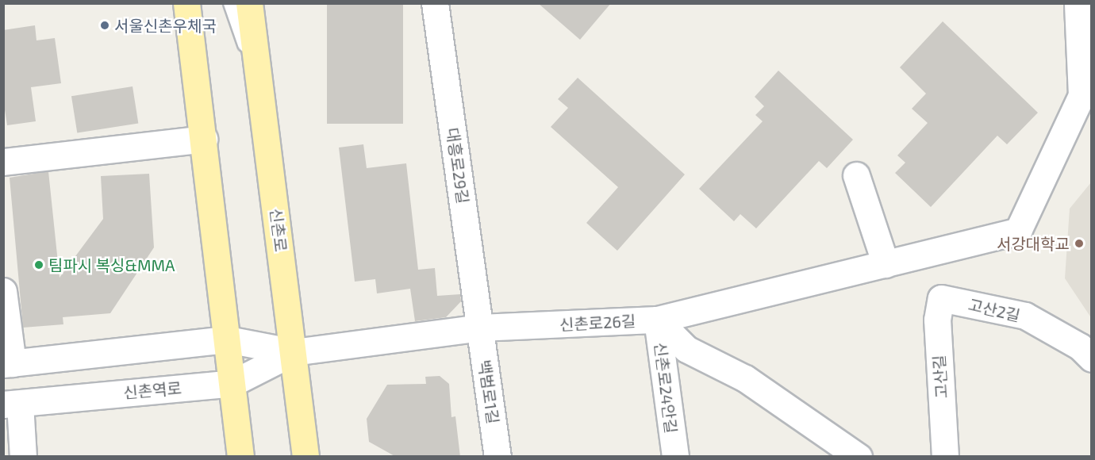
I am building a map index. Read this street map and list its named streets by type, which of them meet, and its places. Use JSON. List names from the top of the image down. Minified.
{"streets":{"main road":["신촌로"],"street":["대흥로29길","고산2길","신촌로26길","고산길","신촌로24안길","신촌역로","백범로1길"]},"crossings":[["대흥로29길","신촌로26길"],["대흥로29길","백범로1길"],["신촌로","신촌로26길"],["신촌로","신촌역로"],["고산2길","고산길"],["신촌로26길","신촌로24안길"],["신촌로26길","신촌역로"],["신촌로26길","백범로1길"]],"places":["서울신촌우체국","서강대학교","팀파시 복싱&MMA"]}
